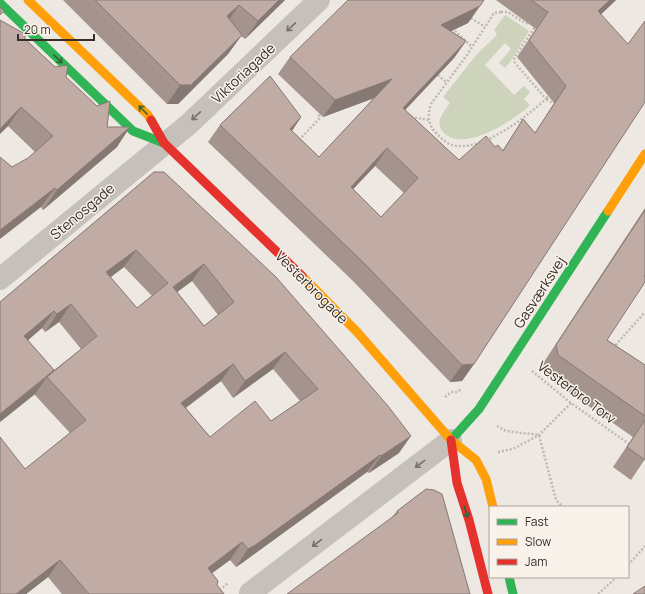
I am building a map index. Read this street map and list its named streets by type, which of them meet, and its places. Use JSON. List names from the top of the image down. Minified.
{"streets":{"street":["Viktoriagade","Stenosgade","Vesterbrogade","Gasværksvej"],"path":["Vesterbro Torv"]},"crossings":[["Viktoriagade","Stenosgade"],["Viktoriagade","Vesterbrogade"],["Stenosgade","Vesterbrogade"],["Vesterbrogade","Gasværksvej"],["Gasværksvej","Vesterbro Torv"]],"one_way":["Viktoriagade"],"legend":["Fast","Slow","Jam"],"scale_bar":"20 m"}
